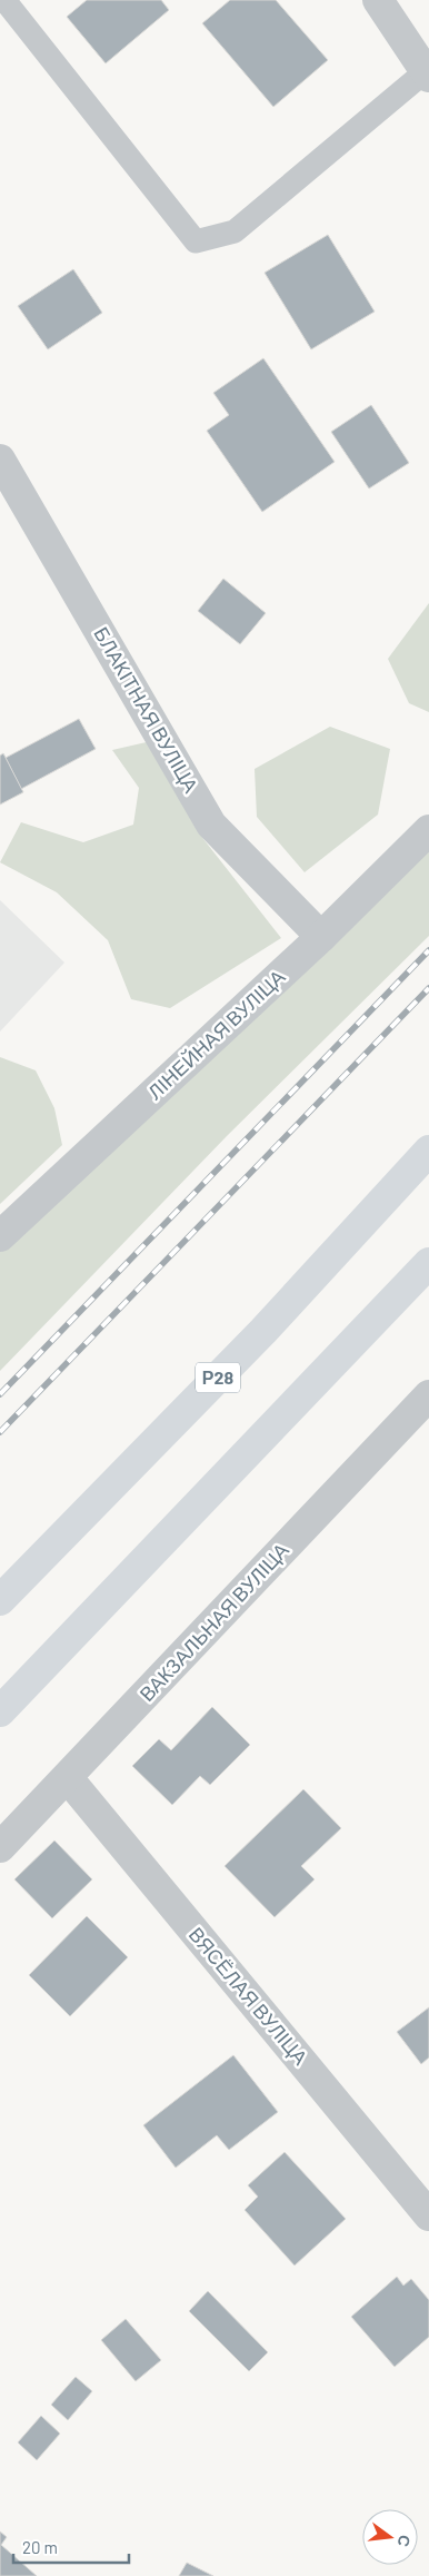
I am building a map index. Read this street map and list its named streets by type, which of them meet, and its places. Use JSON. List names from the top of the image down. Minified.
{"streets":{"highway":["Р28"],"street":["БЛАКІТНАЯ ВУЛІЦА","ЛІНЕЙНАЯ ВУЛІЦА","ВАКЗАЛЬНАЯ ВУЛІЦА","ВЯСЁЛАЯ ВУЛІЦА"]},"crossings":[["БЛАКІТНАЯ ВУЛІЦА","ЛІНЕЙНАЯ ВУЛІЦА"],["ВАКЗАЛЬНАЯ ВУЛІЦА","ВЯСЁЛАЯ ВУЛІЦА"]],"scale_bar":"20 m","north":"right"}
